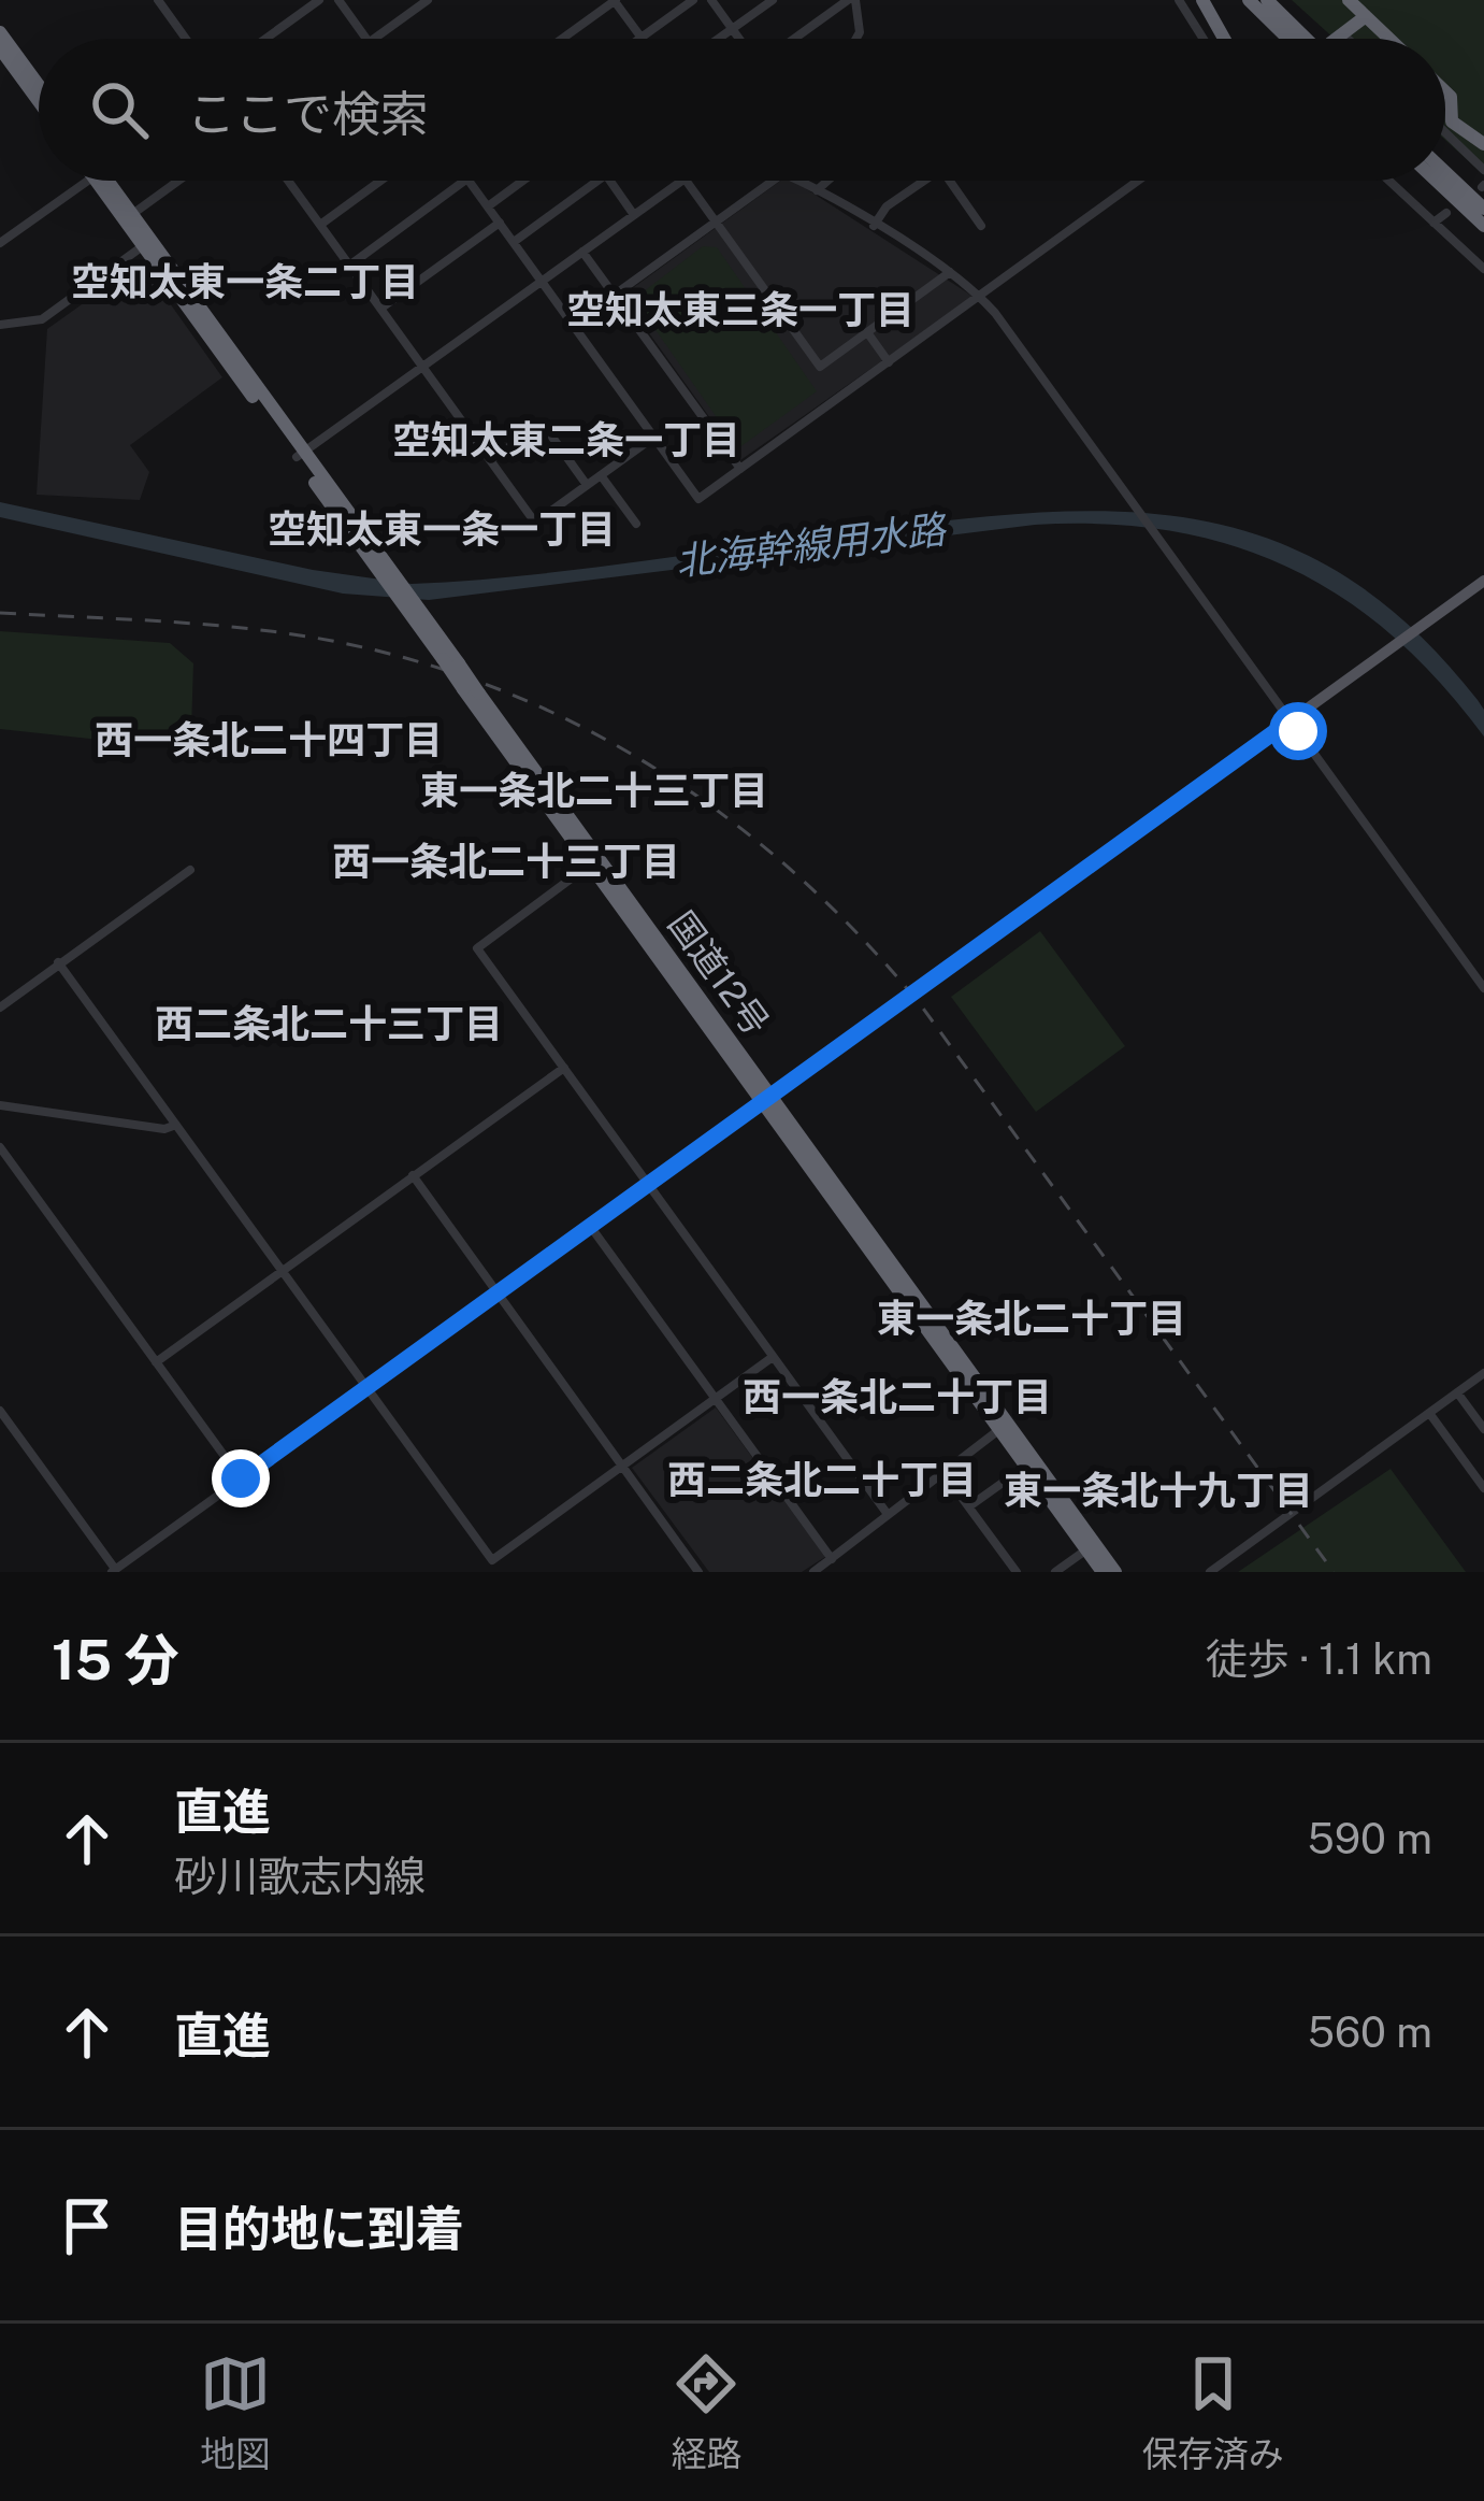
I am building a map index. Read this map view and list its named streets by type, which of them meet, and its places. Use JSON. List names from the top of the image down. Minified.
{"streets":{"highway":["国道12号"]},"districts":["空知太東一条二丁目","空知太東三条一丁目","空知太東二条一丁目","空知太東一条一丁目","西一条北二十四丁目","東一条北二十三丁目","西一条北二十三丁目","西二条北二十三丁目","東一条北二十丁目","西一条北二十丁目","西二条北二十丁目","東一条北十九丁目"],"water":["北海幹線用水路"],"page":{"search":"ここで検索","heading":["15 分","徒歩 · 1.1 km"],"list":[["直進","砂川歌志内線","590 m"],["直進","560 m"],"目的地に到着"],"nav":["地図","経路","保存済み"]}}
